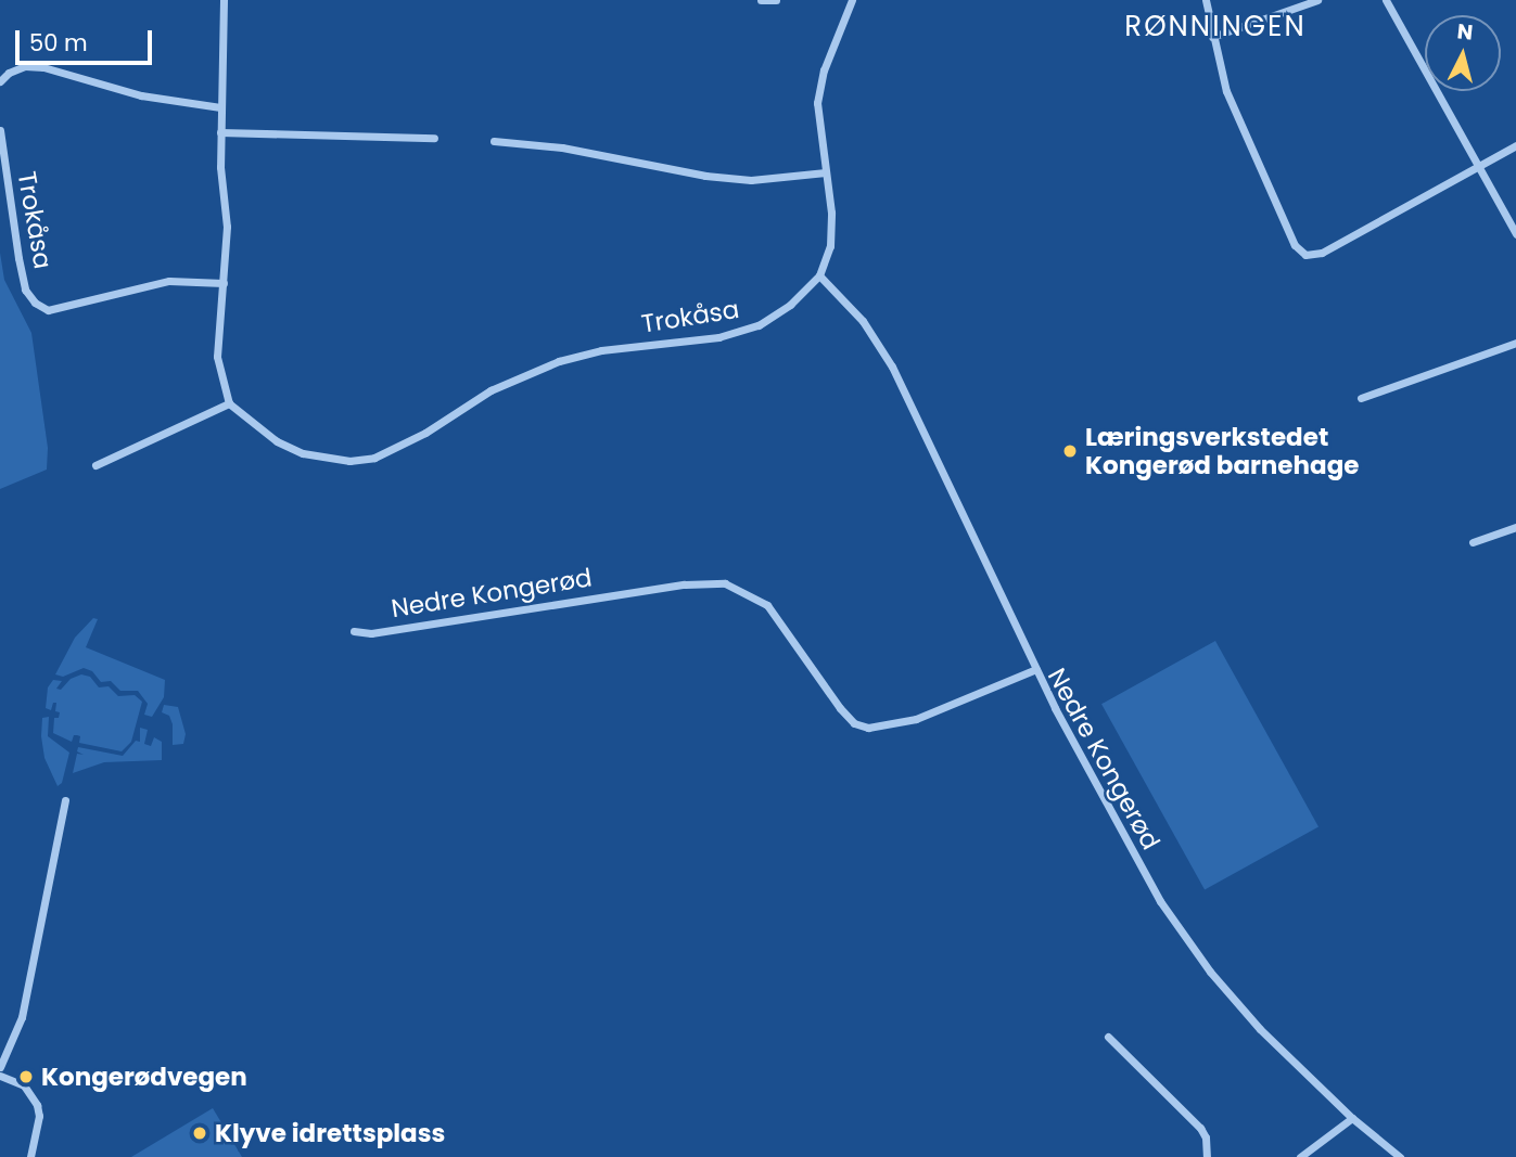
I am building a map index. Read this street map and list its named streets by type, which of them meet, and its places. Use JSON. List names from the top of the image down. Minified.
{"streets":{"street":["Trokåsa","Nedre Kongerød"]},"districts":["RØNNINGEN"],"places":["Læringsverkstedet Kongerød barnehage","Kongerødvegen","Klyve idrettsplass"],"scale_bar":"50 m","north":"top"}
